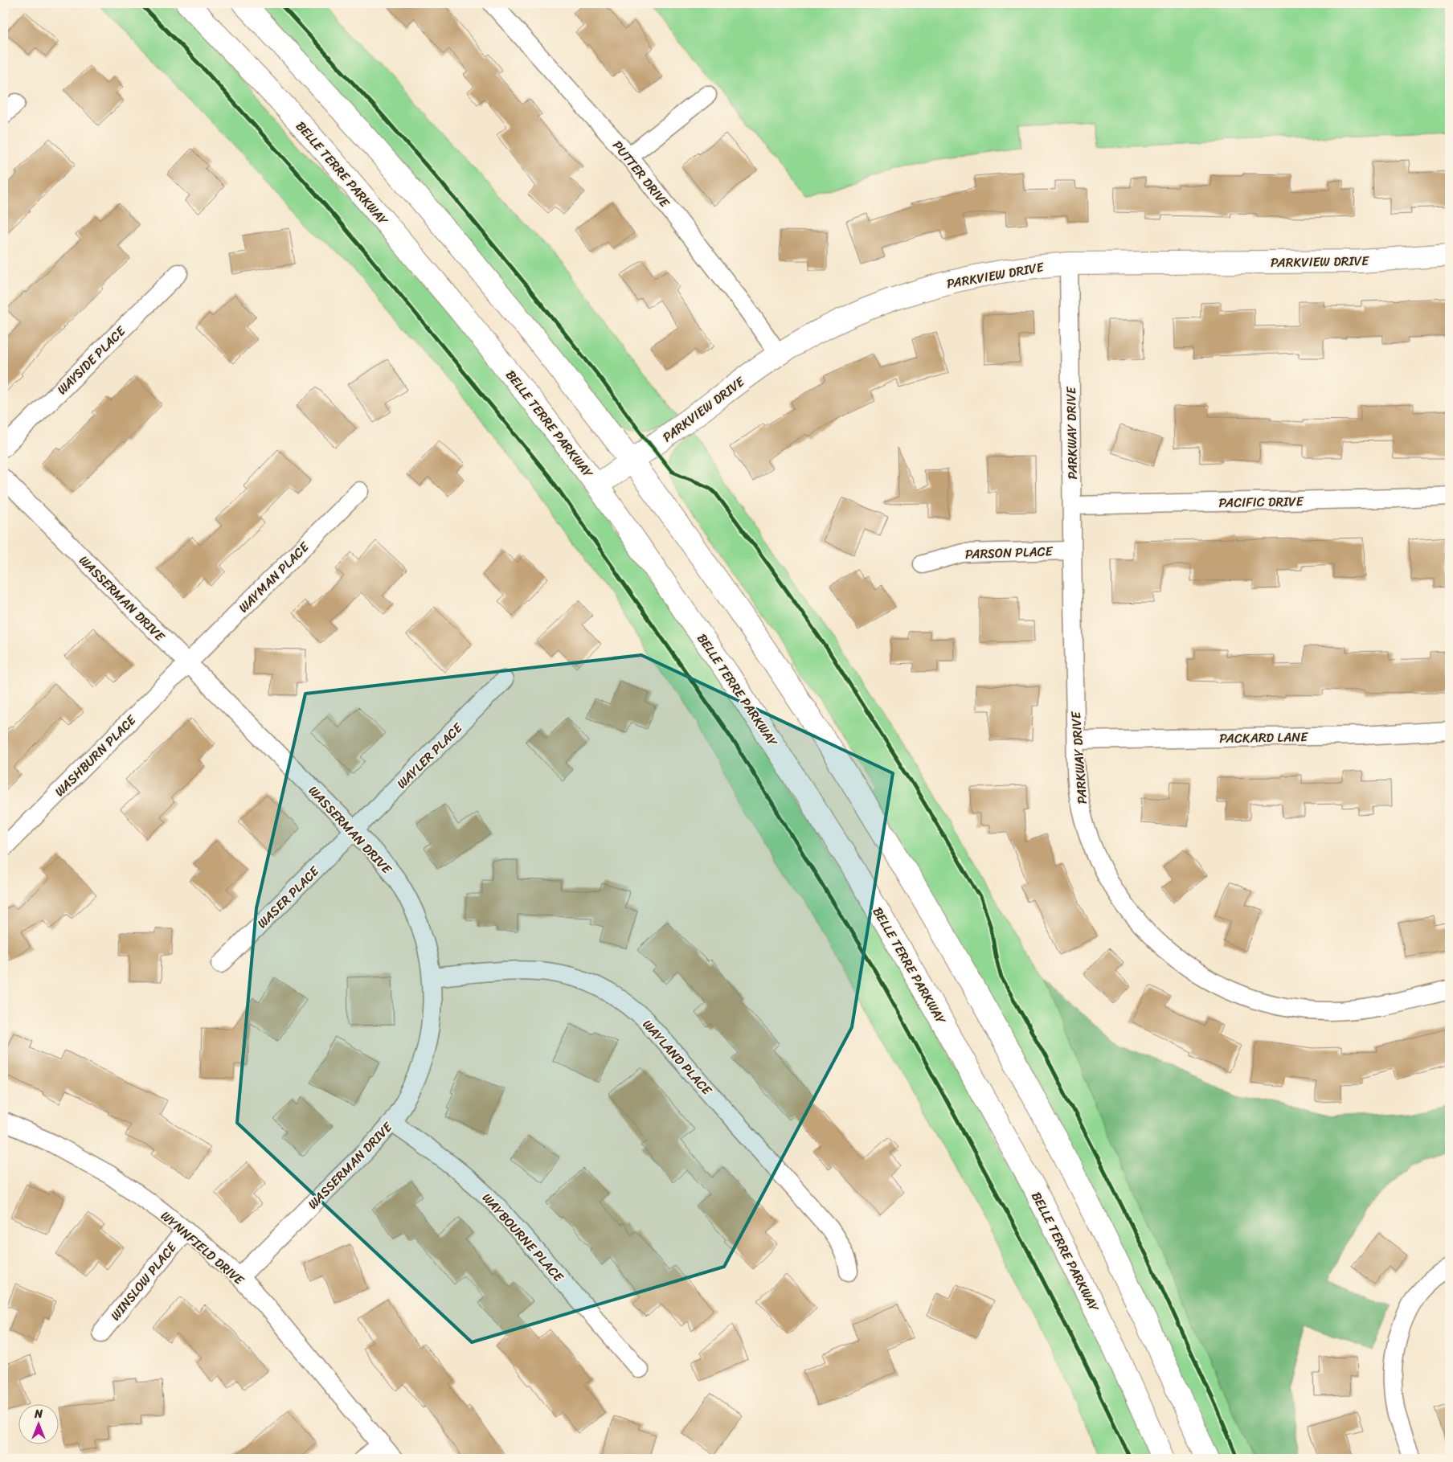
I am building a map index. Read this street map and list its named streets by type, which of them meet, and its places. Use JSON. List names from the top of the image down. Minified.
{"streets":{"main road":["BELLE TERRE PARKWAY","PARKVIEW DRIVE"],"street":["PUTTER DRIVE","WAYSIDE PLACE","PARKWAY DRIVE","PACIFIC DRIVE","PARSON PLACE","WAYMAN PLACE","WASSERMAN DRIVE","PACKARD LANE","WASHBURN PLACE","WAYLER PLACE","WASER PLACE","WAYLAND PLACE","WAYBOURNE PLACE","WYNNFIELD DRIVE","WINSLOW PLACE"]},"crossings":[["BELLE TERRE PARKWAY","PARKVIEW DRIVE"],["PUTTER DRIVE","PARKVIEW DRIVE"],["PARKVIEW DRIVE","PARKWAY DRIVE"],["PARKWAY DRIVE","PACIFIC DRIVE"],["PARKWAY DRIVE","PARSON PLACE"],["PARKWAY DRIVE","PACKARD LANE"],["WAYMAN PLACE","WASSERMAN DRIVE"],["WAYMAN PLACE","WASHBURN PLACE"],["WASSERMAN DRIVE","WASHBURN PLACE"],["WASSERMAN DRIVE","WAYLER PLACE"],["WASSERMAN DRIVE","WASER PLACE"],["WASSERMAN DRIVE","WAYLAND PLACE"],["WASSERMAN DRIVE","WAYBOURNE PLACE"],["WASSERMAN DRIVE","WYNNFIELD DRIVE"],["WAYLER PLACE","WASER PLACE"],["WYNNFIELD DRIVE","WINSLOW PLACE"]],"north":"top"}
